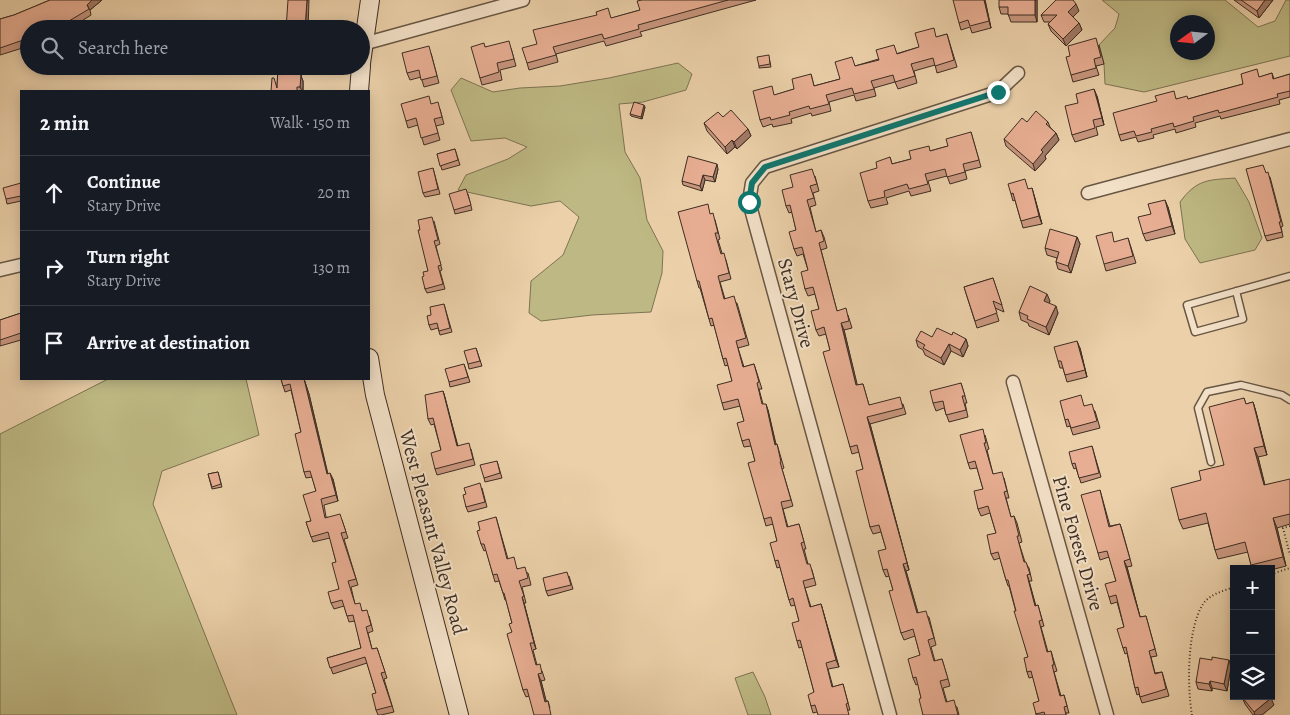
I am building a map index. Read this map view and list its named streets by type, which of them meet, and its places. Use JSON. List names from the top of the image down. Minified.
{"streets":{"main road":["West Pleasant Valley Road"],"street":["Stary Drive","Pine Forest Drive"]},"north":"left","page":{"search":"Search here","heading":["2 min","Walk · 150 m"],"list":[["Continue","Stary Drive","20 m"],["Turn right","Stary Drive","130 m"],"Arrive at destination"],"map_buttons":["+","−"]}}
